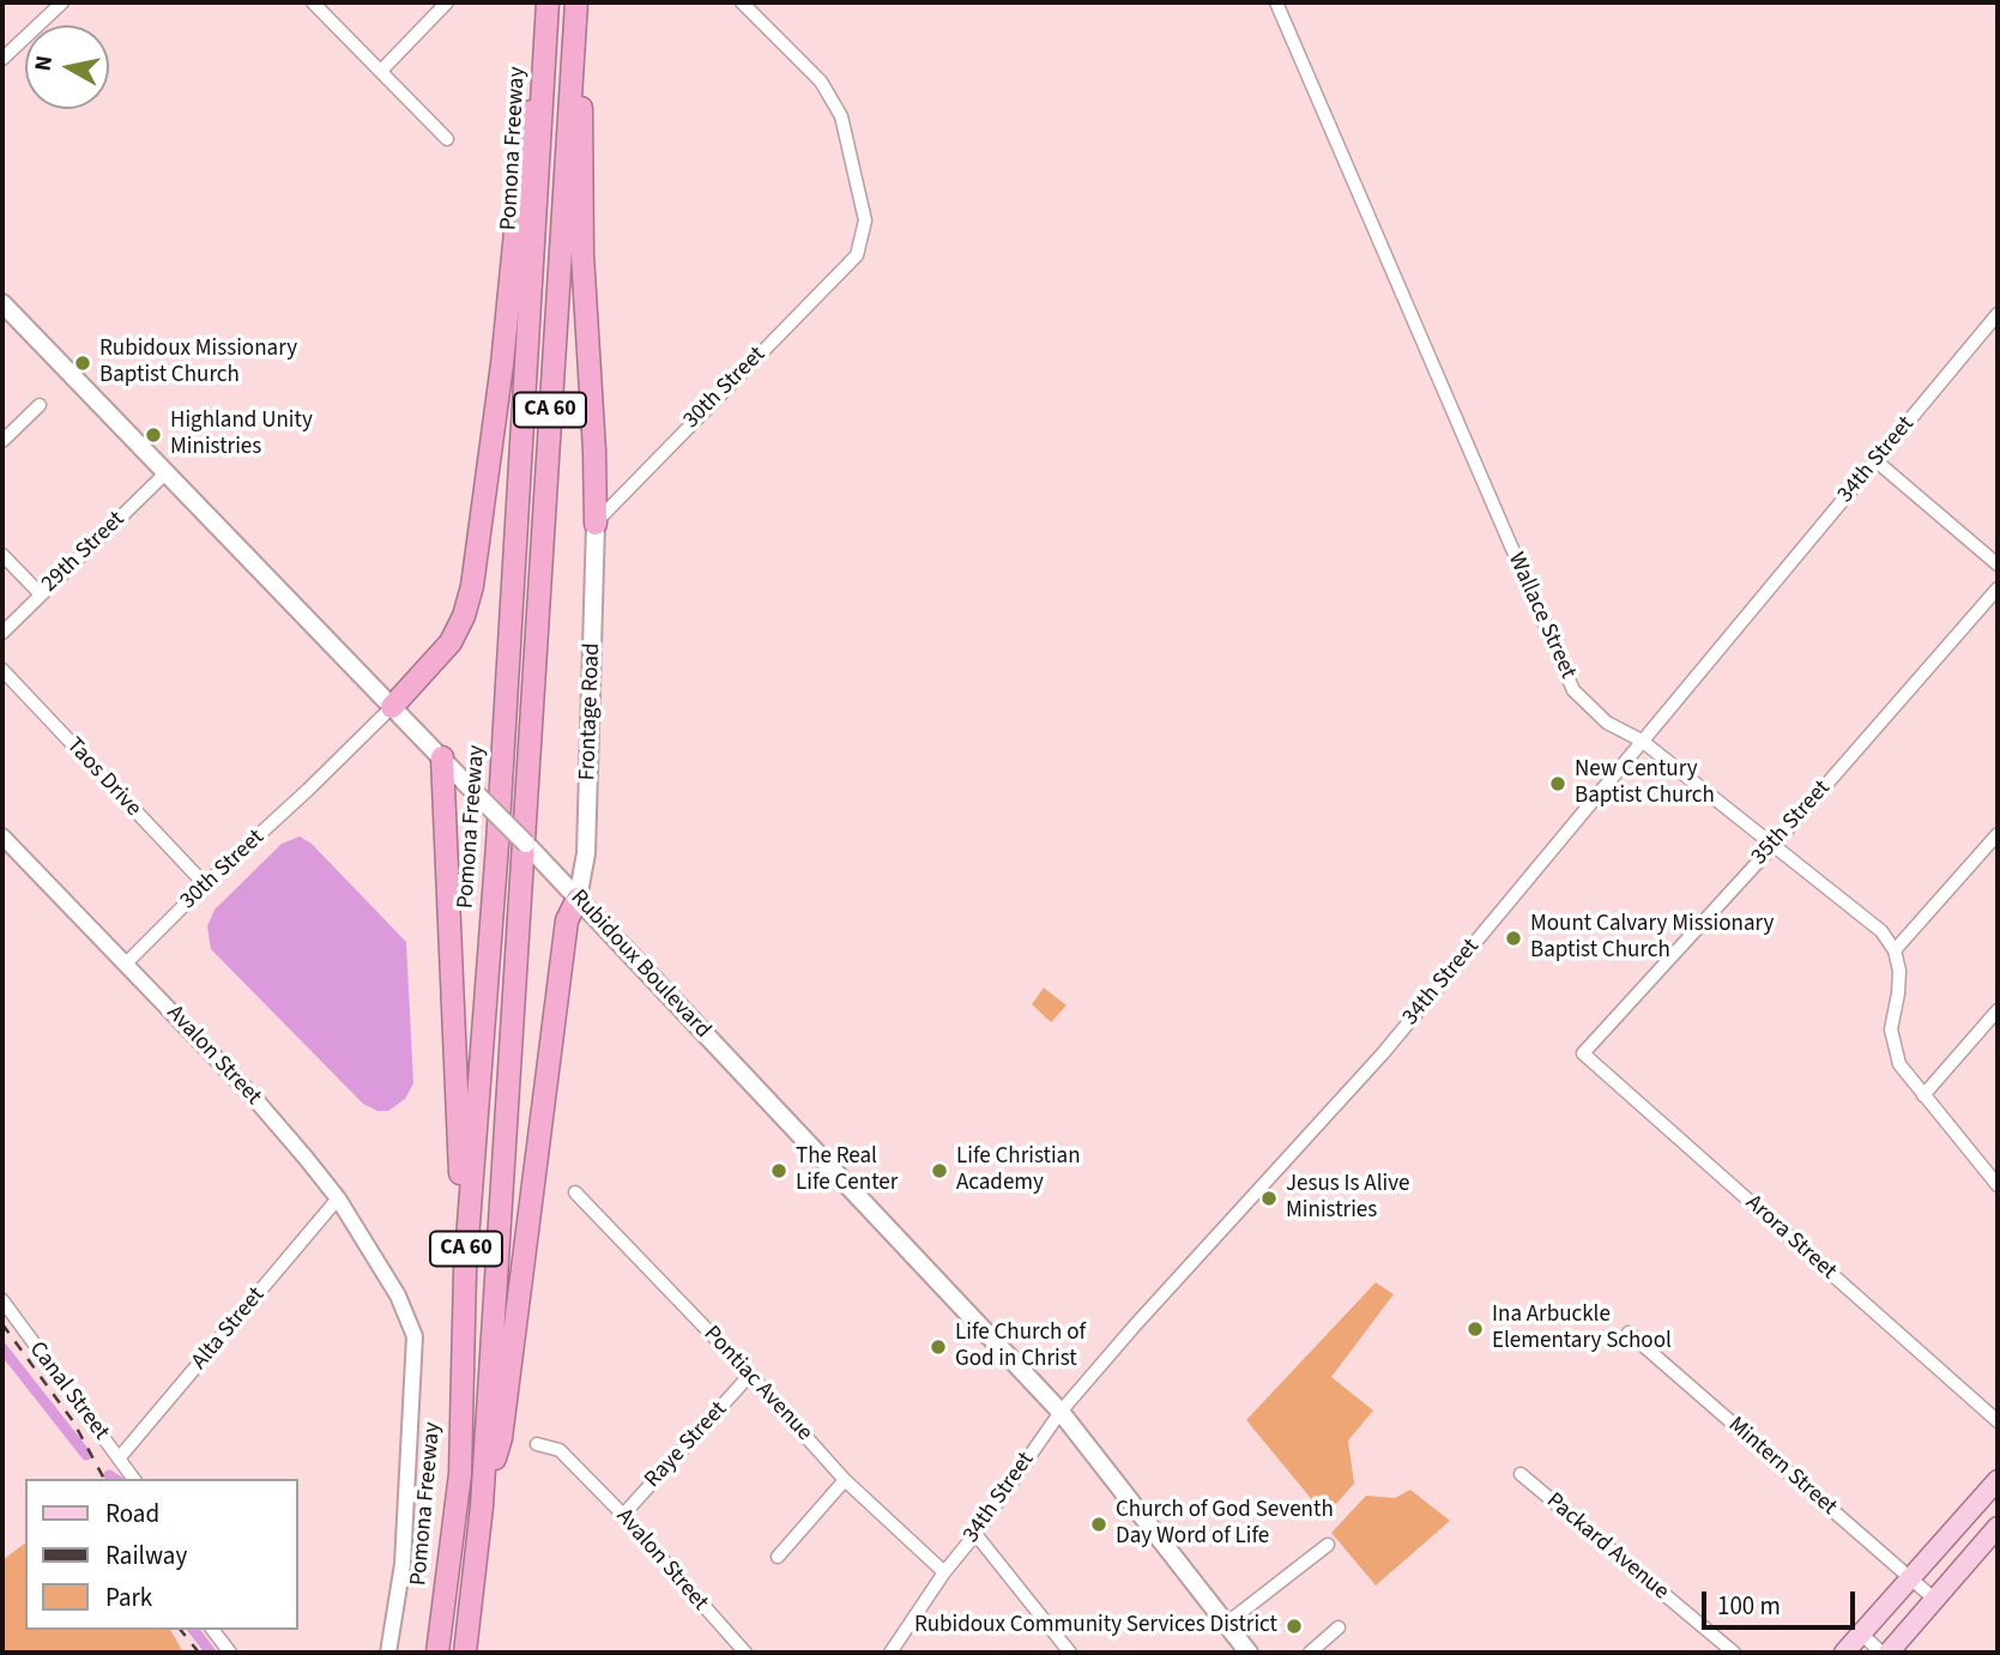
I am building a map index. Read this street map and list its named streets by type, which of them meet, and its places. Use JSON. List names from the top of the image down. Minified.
{"streets":{"highway":["Pomona Freeway","CA 60"],"main road":["Frontage Road","Rubidoux Boulevard"],"street":["30th Street","34th Street","29th Street","Wallace Street","Taos Drive","35th Street","Avalon Street","Arora Street","Alta Street","Pontiac Avenue","Canal Street","Raye Street","Mintern Street","Packard Avenue"]},"crossings":[["30th Street","Frontage Road"],["30th Street","Taos Drive"],["30th Street","Rubidoux Boulevard"],["30th Street","Avalon Street"],["34th Street","Wallace Street"],["34th Street","Rubidoux Boulevard"],["34th Street","Pontiac Avenue"],["29th Street","Rubidoux Boulevard"],["Wallace Street","35th Street"],["Frontage Road","Rubidoux Boulevard"],["35th Street","Arora Street"],["Avalon Street","Alta Street"],["Avalon Street","Raye Street"],["Alta Street","Canal Street"],["Pontiac Avenue","Raye Street"]],"places":["Rubidoux Missionary Baptist Church","Highland Unity Ministries","New Century Baptist Church","Mount Calvary Missionary Baptist Church","The Real Life Center","Life Christian Academy","Jesus Is Alive Ministries","Ina Arbuckle Elementary School","Life Church of God in Christ","Church of God Seventh Day Word of Life","Rubidoux Community Services District"],"legend":["Road","Railway","Park"],"scale_bar":"100 m","north":"left"}
